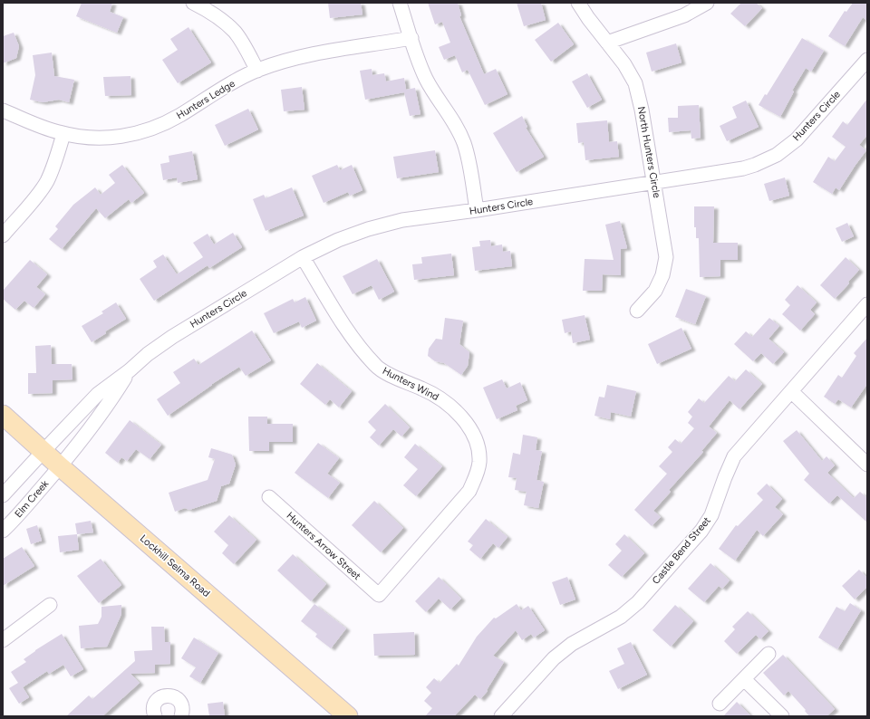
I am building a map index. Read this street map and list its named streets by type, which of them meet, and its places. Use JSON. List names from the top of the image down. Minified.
{"streets":{"main road":["Lockhill Selma Road"],"street":["Hunters Ledge","Hunters Circle","North Hunters Circle","Hunters Wind","Elm Creek","Hunters Arrow Street","Castle Bend Street"]},"crossings":[["Hunters Circle","North Hunters Circle"],["Hunters Circle","Hunters Wind"],["Hunters Circle","Elm Creek"],["Hunters Circle","Lockhill Selma Road"],["Hunters Wind","Hunters Arrow Street"],["Elm Creek","Lockhill Selma Road"]]}
